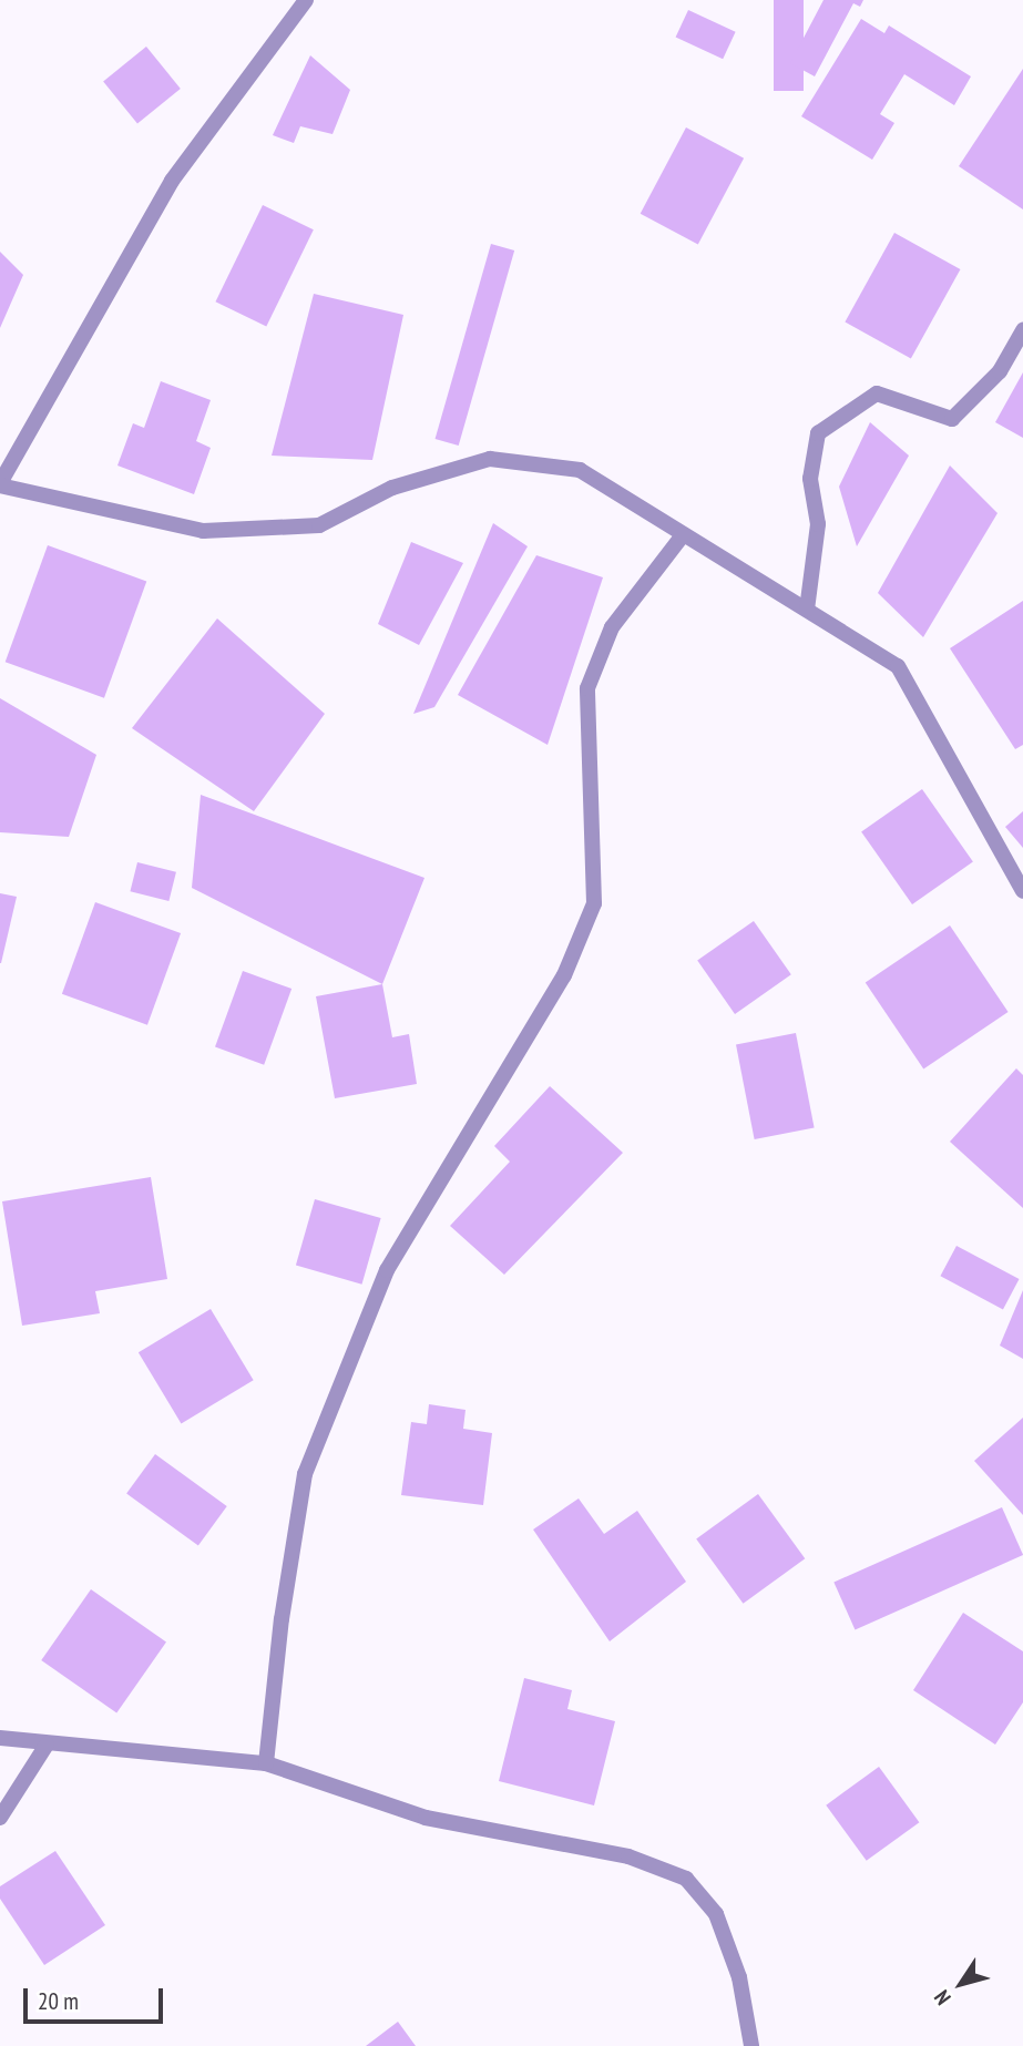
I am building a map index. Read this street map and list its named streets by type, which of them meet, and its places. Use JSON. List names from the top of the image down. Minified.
{"scale_bar":"20 m","north":"bottom left"}
